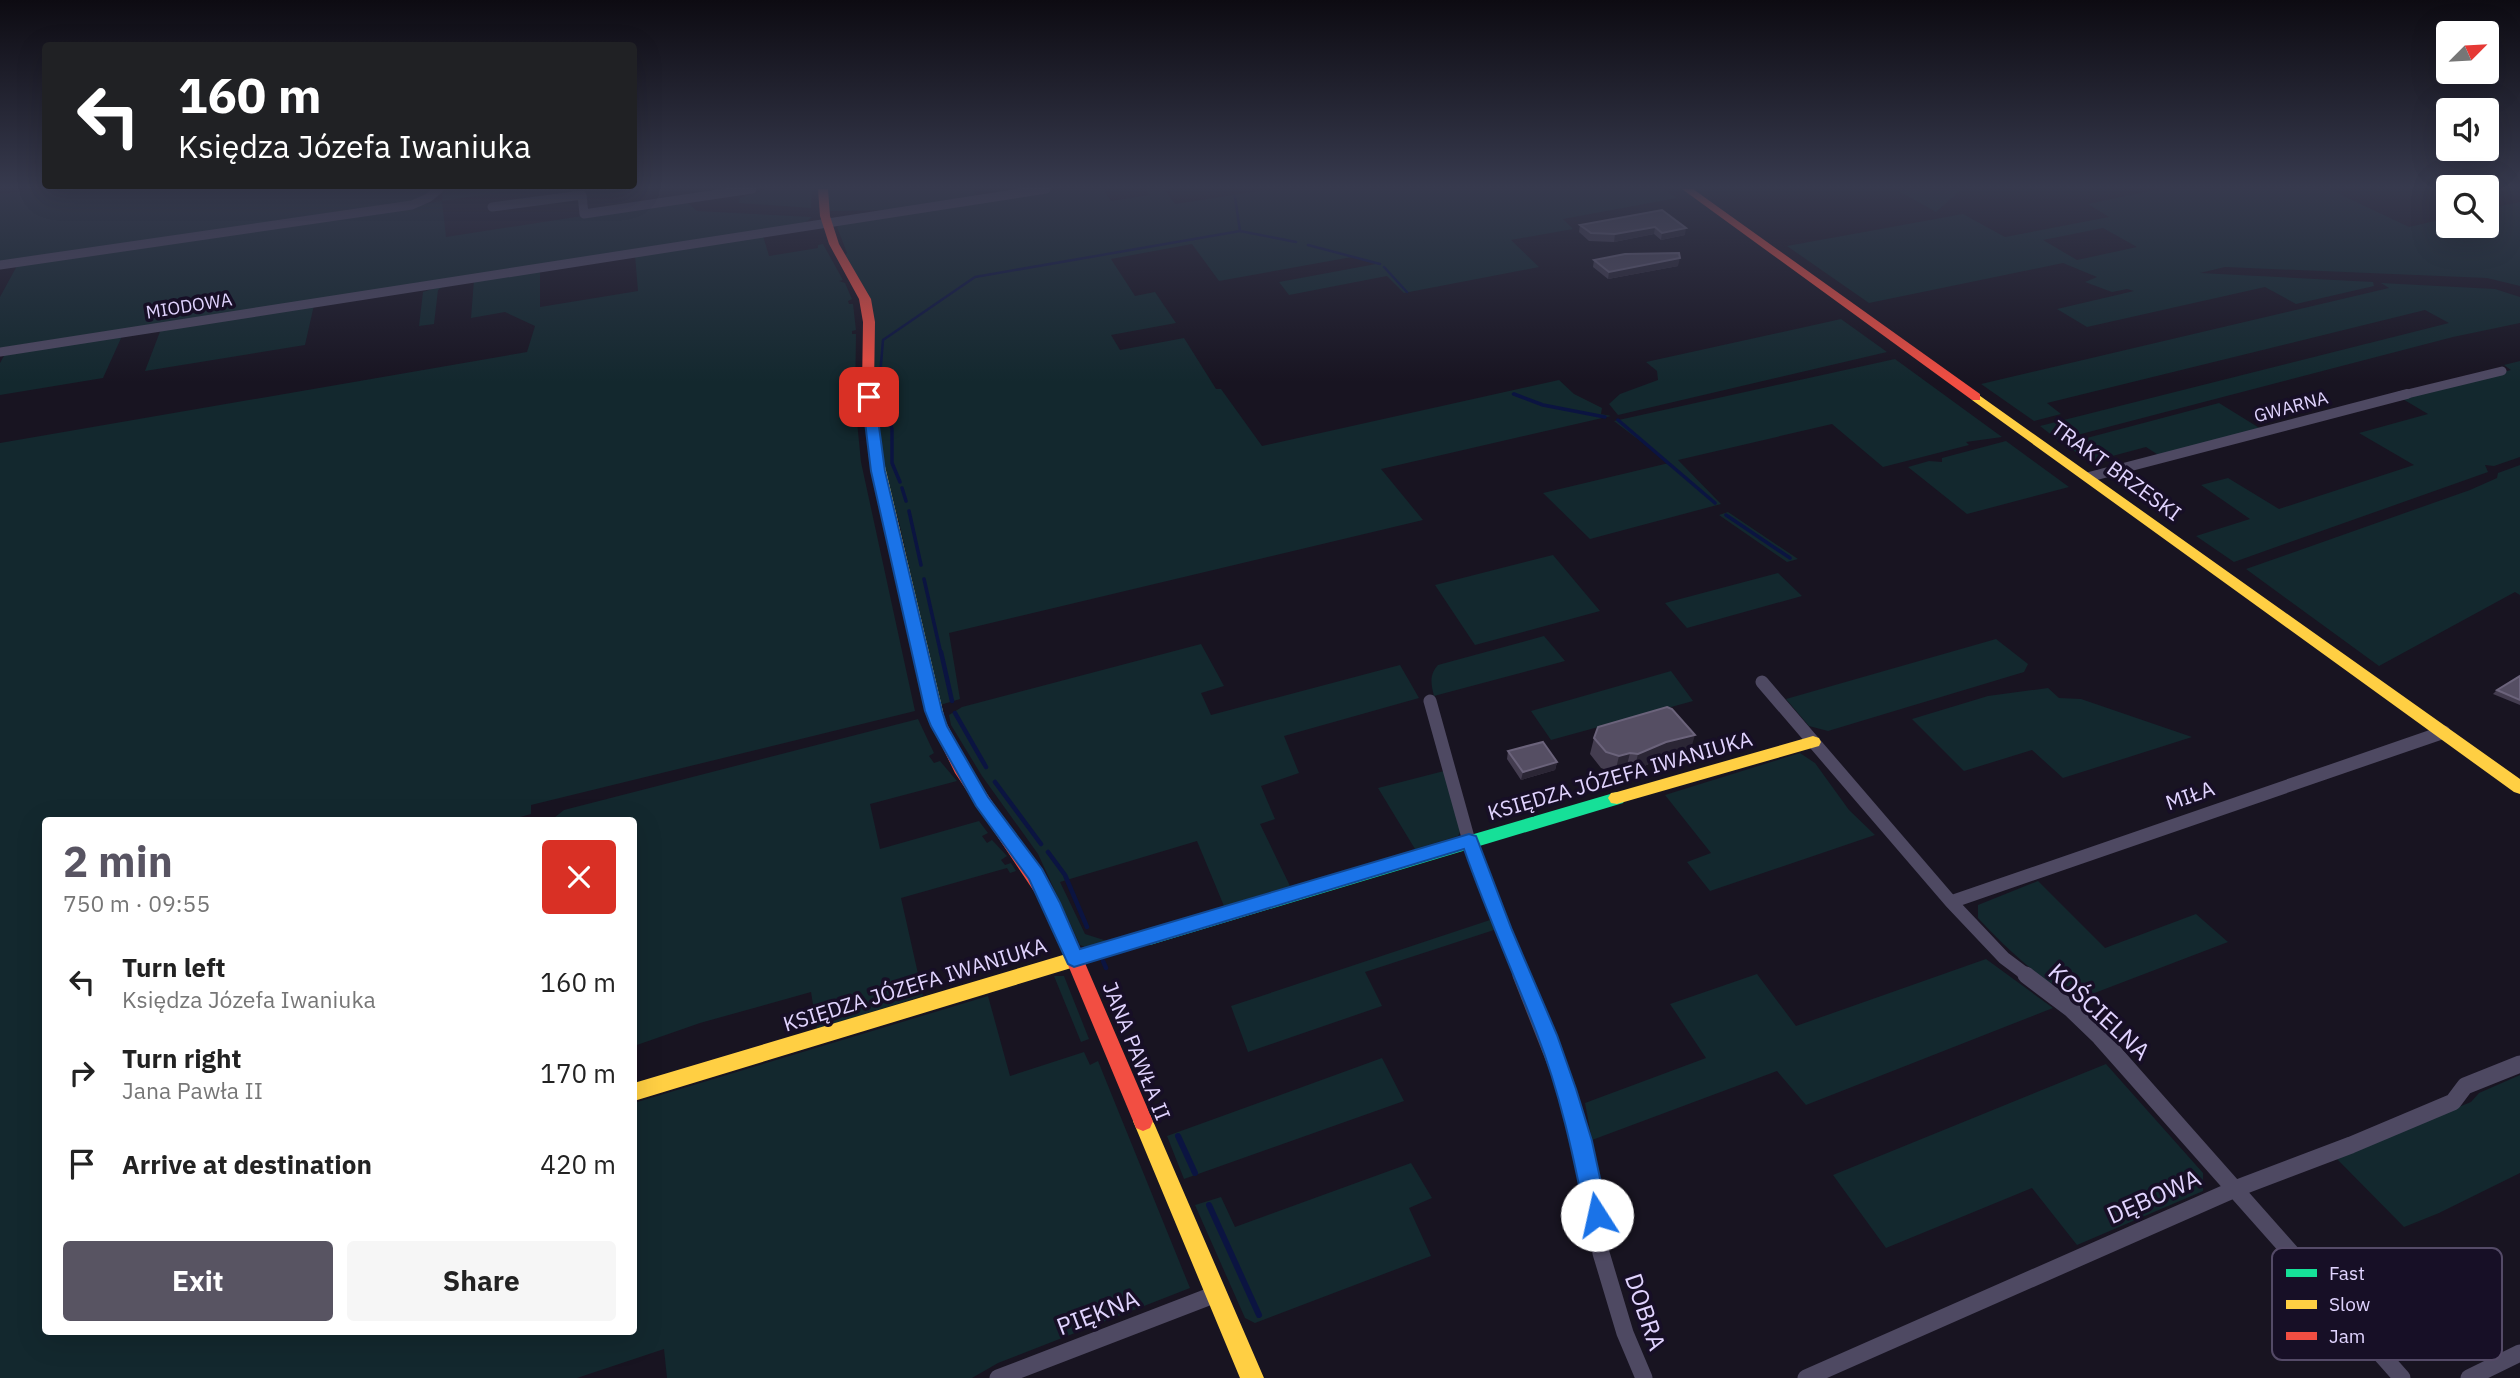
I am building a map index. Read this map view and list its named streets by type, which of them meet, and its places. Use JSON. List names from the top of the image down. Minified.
{"streets":{"street":["MIODOWA","GWARNA","TRAKT BRZESKI","KSIĘDZA JÓZEFA IWANIUKA","MIŁA","KOŚCIELNA","JANA PAWŁA II","DĘBOWA","DOBRA","PIĘKNA"]},"crossings":[["GWARNA","TRAKT BRZESKI"],["TRAKT BRZESKI","MIŁA"],["KSIĘDZA JÓZEFA IWANIUKA","KOŚCIELNA"],["KSIĘDZA JÓZEFA IWANIUKA","JANA PAWŁA II"],["KSIĘDZA JÓZEFA IWANIUKA","DOBRA"],["MIŁA","KOŚCIELNA"],["KOŚCIELNA","DĘBOWA"],["JANA PAWŁA II","PIĘKNA"]],"legend":["Fast","Slow","Jam"],"north":"top right","page":{"turn":["160 m","Księdza Józefa Iwaniuka"],"heading":["2 min","750 m · 09:55"],"list":[{"name":"Turn left","note":"Księdza Józefa Iwaniuka","value":"160 m"},{"name":"Turn right","note":"Jana Pawła II","value":"170 m"},{"name":"Arrive at destination","value":"420 m"}],"buttons":["Exit","Share"]}}
